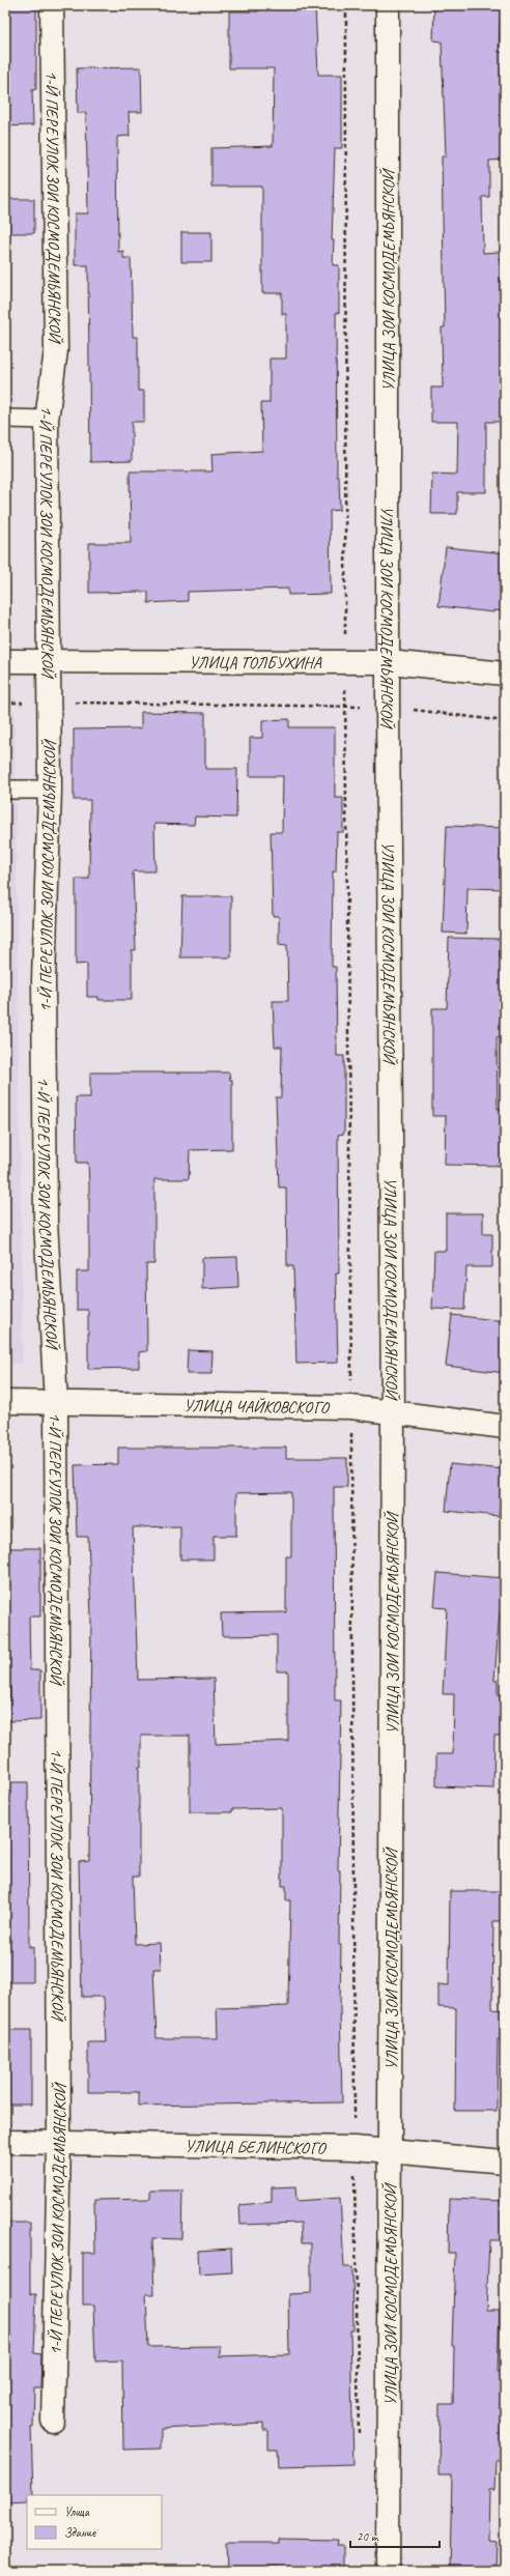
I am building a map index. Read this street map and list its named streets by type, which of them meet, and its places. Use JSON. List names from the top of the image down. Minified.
{"streets":{"street":["1-Й ПЕРЕУЛОК ЗОИ КОСМОДЕМЬЯНСКОЙ","УЛИЦА ЗОИ КОСМОДЕМЬЯНСКОЙ","УЛИЦА ТОЛБУХИНА","УЛИЦА ЧАЙКОВСКОГО","УЛИЦА БЕЛИНСКОГО"]},"crossings":[["1-Й ПЕРЕУЛОК ЗОИ КОСМОДЕМЬЯНСКОЙ","УЛИЦА ТОЛБУХИНА"],["1-Й ПЕРЕУЛОК ЗОИ КОСМОДЕМЬЯНСКОЙ","УЛИЦА ЧАЙКОВСКОГО"],["1-Й ПЕРЕУЛОК ЗОИ КОСМОДЕМЬЯНСКОЙ","УЛИЦА БЕЛИНСКОГО"],["УЛИЦА ЗОИ КОСМОДЕМЬЯНСКОЙ","УЛИЦА ТОЛБУХИНА"],["УЛИЦА ЗОИ КОСМОДЕМЬЯНСКОЙ","УЛИЦА ЧАЙКОВСКОГО"],["УЛИЦА ЗОИ КОСМОДЕМЬЯНСКОЙ","УЛИЦА БЕЛИНСКОГО"]],"legend":["Улица","Здание"],"scale_bar":"20 m"}
